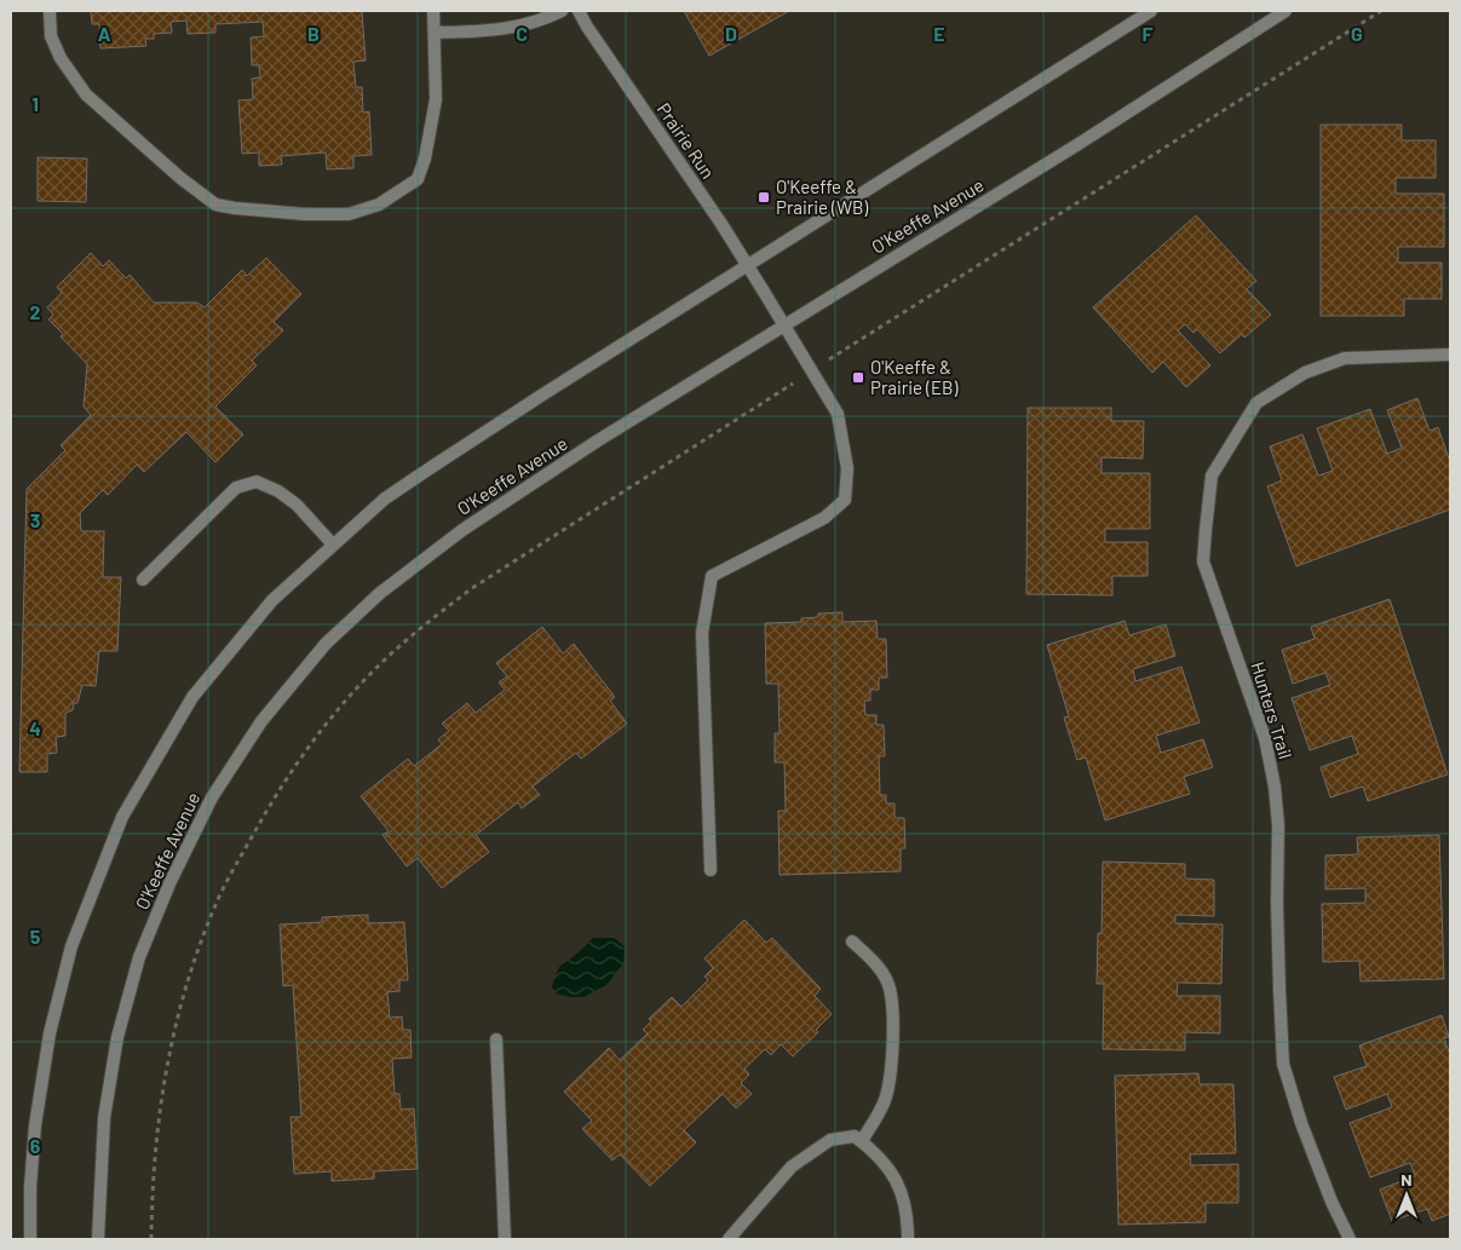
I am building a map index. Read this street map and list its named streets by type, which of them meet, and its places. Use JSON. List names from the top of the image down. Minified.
{"streets":{"street":["Prairie Run","O'Keeffe Avenue","Hunters Trail"]},"crossings":[["Prairie Run","O'Keeffe Avenue"]],"places":{"transit":["O'Keeffe & Prairie (WB)","O'Keeffe & Prairie (EB)"]},"north":"top","grid":{"columns":["A","B","C","D","E","F","G"],"rows":["1","2","3","4","5","6"]}}
